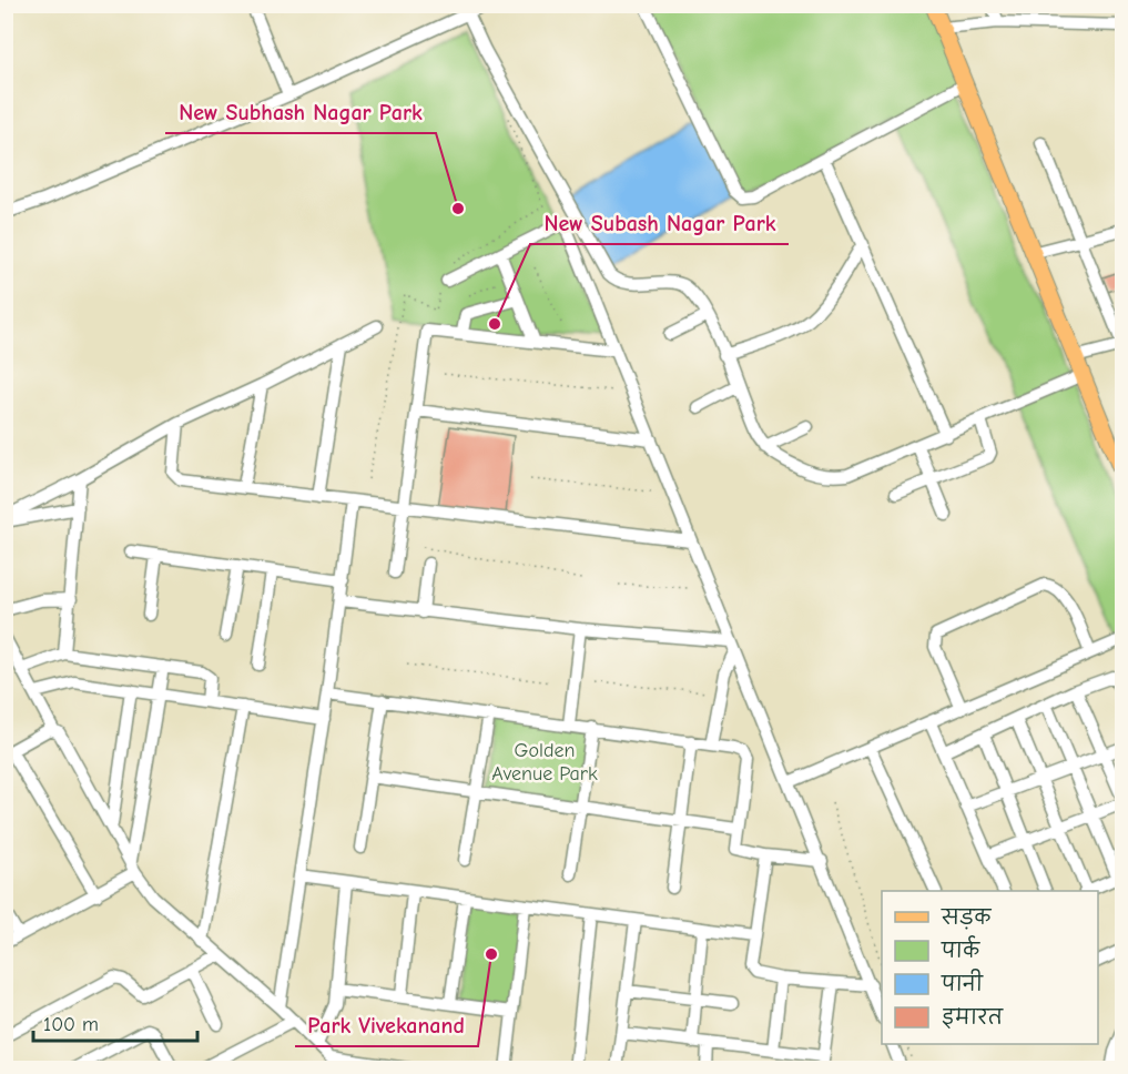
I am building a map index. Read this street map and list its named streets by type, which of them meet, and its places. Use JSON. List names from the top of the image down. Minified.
{"parks":["Golden Avenue Park"],"places":["New Subhash Nagar Park","New Subash Nagar Park","Park Vivekanand"],"legend":["सड़क","पार्क","पानी","इमारत"],"scale_bar":"100 m"}
